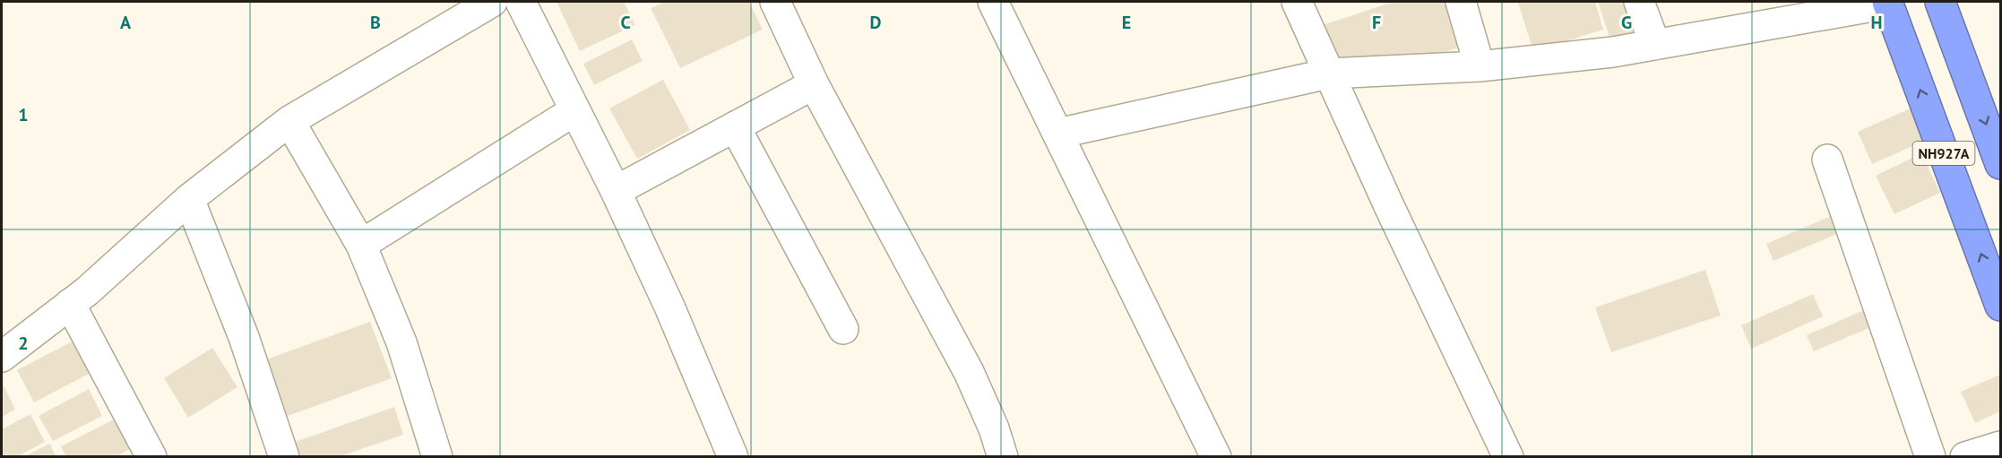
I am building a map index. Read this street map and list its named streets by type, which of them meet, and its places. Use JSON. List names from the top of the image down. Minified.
{"streets":{"highway":["NH927A"]},"grid":{"columns":["A","B","C","D","E","F","G","H"],"rows":["1","2"]}}
